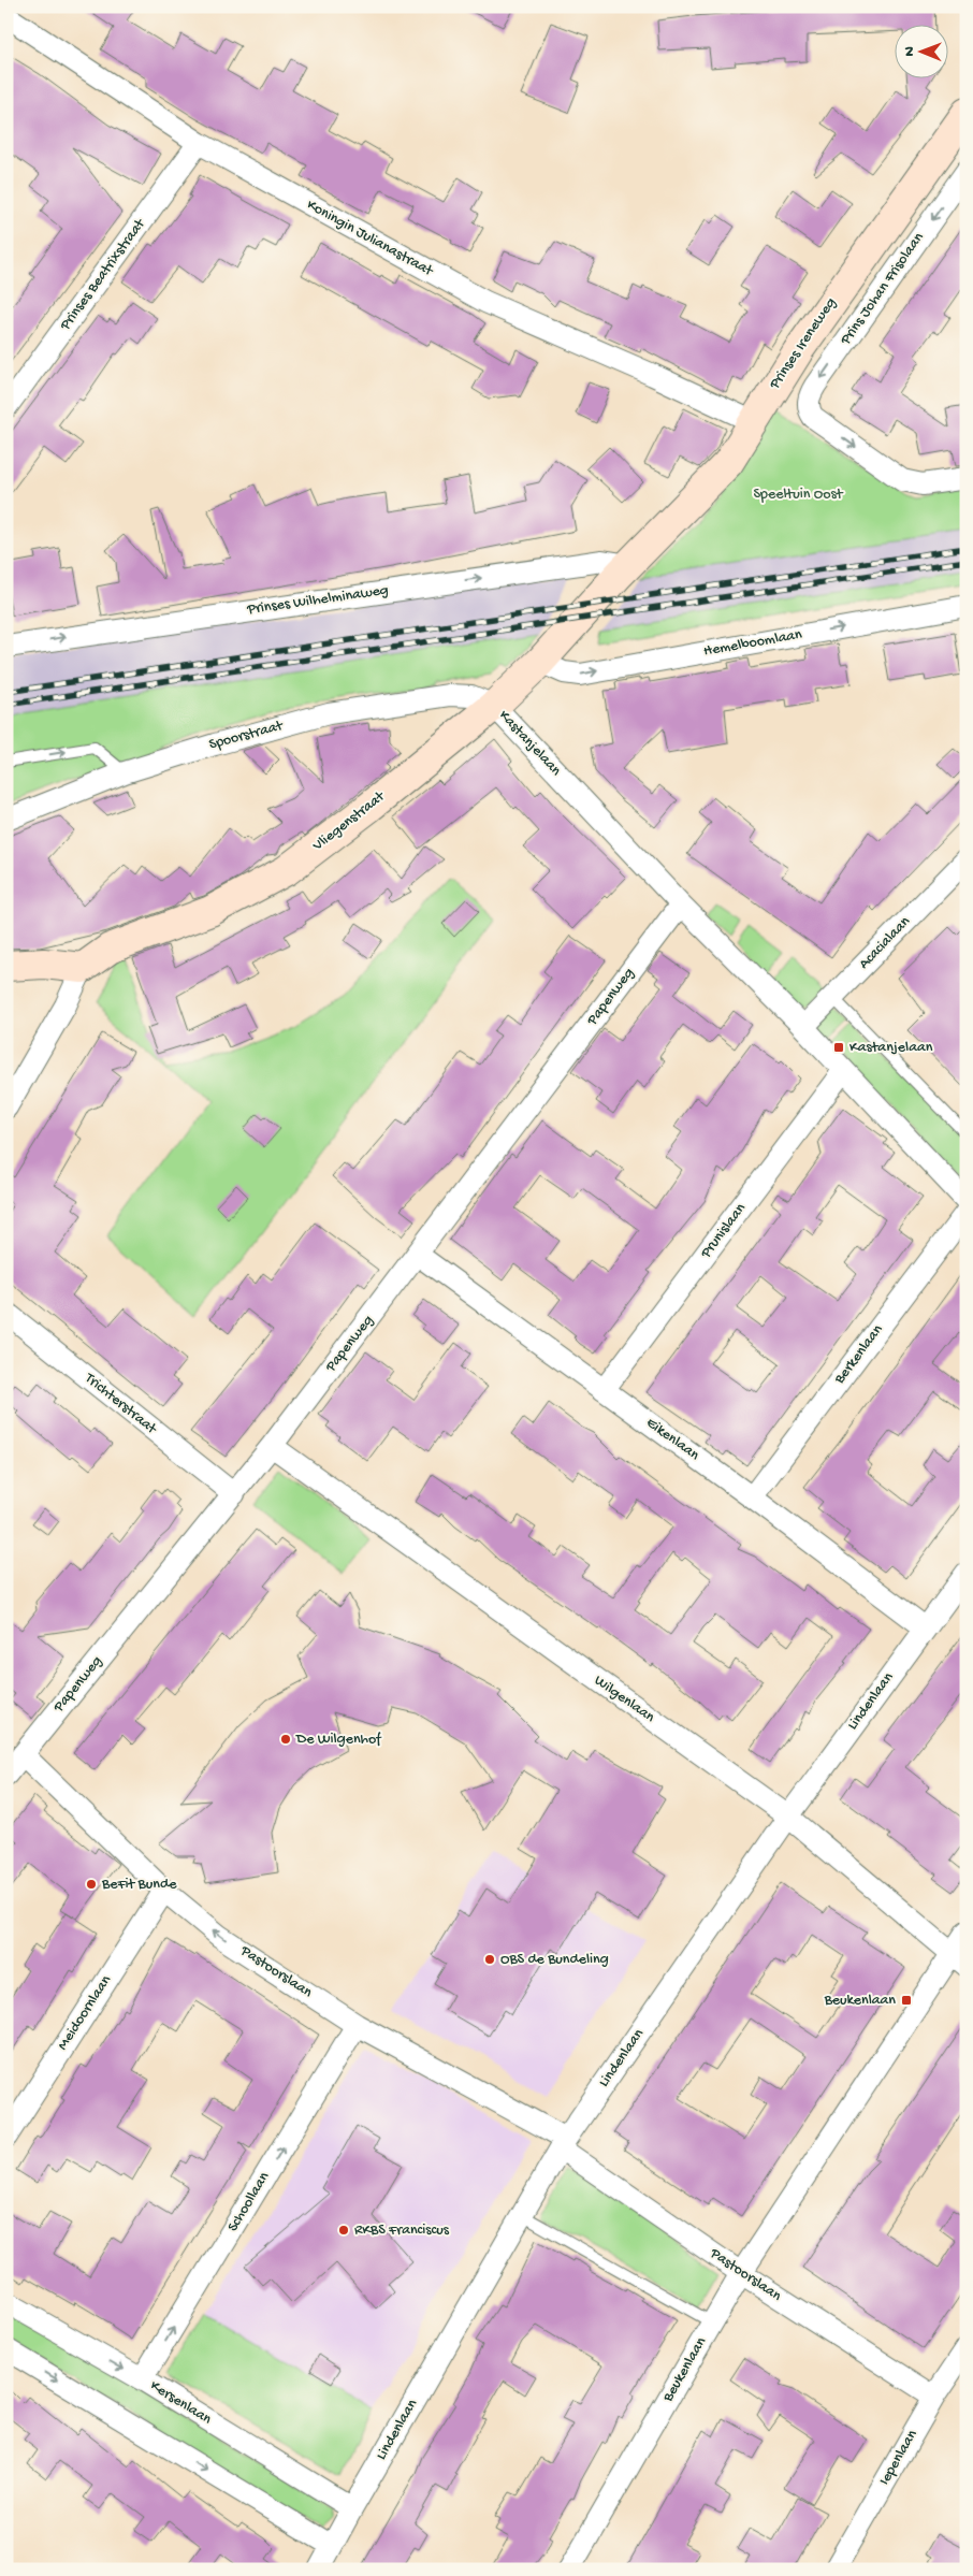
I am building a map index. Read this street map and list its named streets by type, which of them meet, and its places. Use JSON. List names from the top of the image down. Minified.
{"streets":{"main road":["Prinses Ireneweg","Vliegenstraat"],"street":["Koningin Julianastraat","Prinses Beatrixstraat","Prins Johan Frisolaan","Prinses Wilhelminaweg","Hemelboomlaan","Spoorstraat","Kastanjelaan","Acacialaan","Papenweg","Prunislaan","Berkenlaan","Trichterstraat","Eikenlaan","Wilgenlaan","Lindenlaan","Pastoorslaan","Meidoornlaan","Schoollaan","Beukenlaan","Kersenlaan","Iepenlaan"]},"crossings":[["Koningin Julianastraat","Prinses Beatrixstraat"],["Koningin Julianastraat","Prinses Ireneweg"],["Prinses Ireneweg","Prinses Wilhelminaweg"],["Prinses Ireneweg","Vliegenstraat"],["Prinses Wilhelminaweg","Vliegenstraat"],["Hemelboomlaan","Vliegenstraat"],["Spoorstraat","Kastanjelaan"],["Spoorstraat","Vliegenstraat"],["Kastanjelaan","Vliegenstraat"],["Kastanjelaan","Acacialaan"],["Kastanjelaan","Papenweg"],["Kastanjelaan","Prunislaan"],["Papenweg","Trichterstraat"],["Papenweg","Eikenlaan"],["Papenweg","Wilgenlaan"],["Papenweg","Pastoorslaan"],["Prunislaan","Eikenlaan"],["Berkenlaan","Eikenlaan"],["Eikenlaan","Lindenlaan"],["Wilgenlaan","Lindenlaan"],["Wilgenlaan","Beukenlaan"],["Lindenlaan","Pastoorslaan"],["Lindenlaan","Kersenlaan"],["Pastoorslaan","Meidoornlaan"],["Pastoorslaan","Schoollaan"],["Pastoorslaan","Beukenlaan"],["Pastoorslaan","Iepenlaan"],["Schoollaan","Kersenlaan"]],"one_way":["Prinses Wilhelminaweg","Hemelboomlaan","Schoollaan"],"parks":["Speeltuin Oost"],"places":{"transit":["Kastanjelaan","Beukenlaan"],"other":["De Wilgenhof","BeFit Bunde","OBS de Bundeling","RKBS Franciscus"]},"north":"left"}
